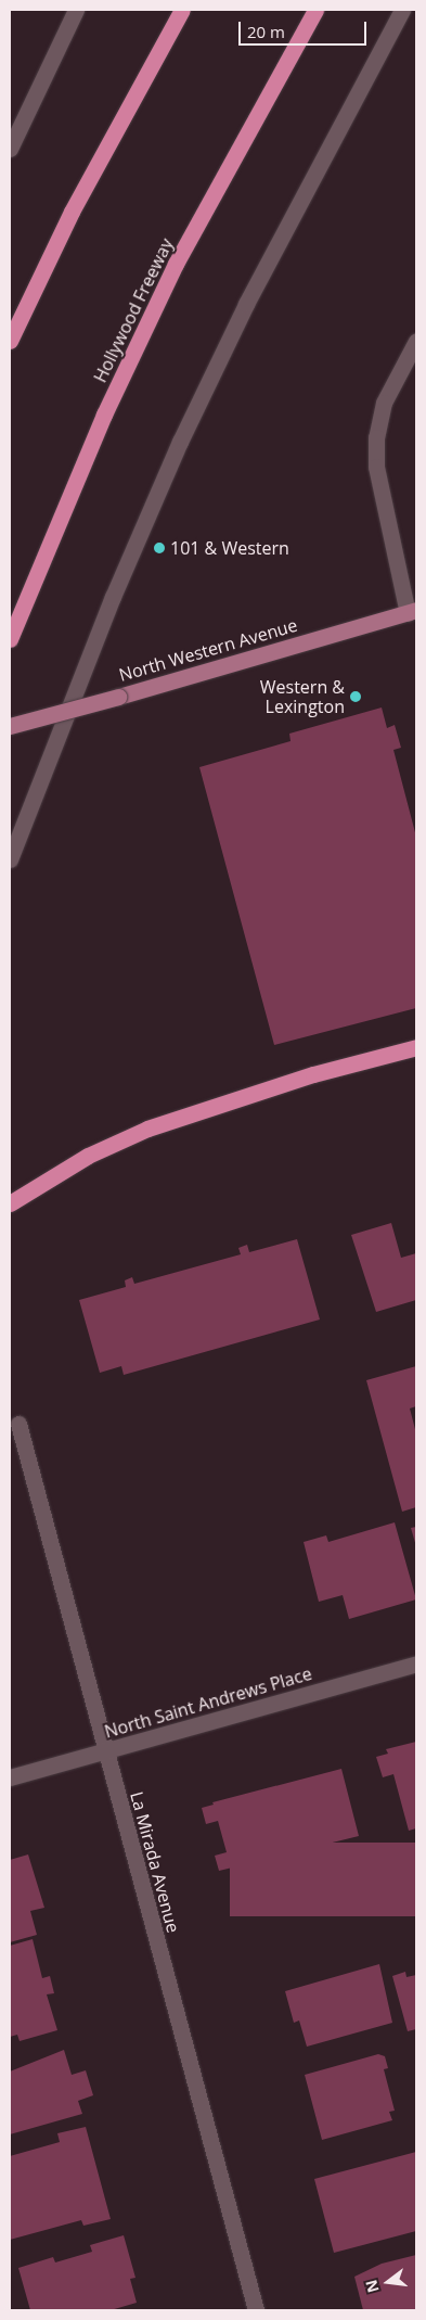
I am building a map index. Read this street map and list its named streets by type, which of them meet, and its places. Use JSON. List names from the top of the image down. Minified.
{"streets":{"highway":["Hollywood Freeway"],"main road":["North Western Avenue"],"street":["North Saint Andrews Place","La Mirada Avenue"]},"crossings":[["North Saint Andrews Place","La Mirada Avenue"]],"places":["101 & Western","Western & Lexington"],"scale_bar":"20 m","north":"left"}
